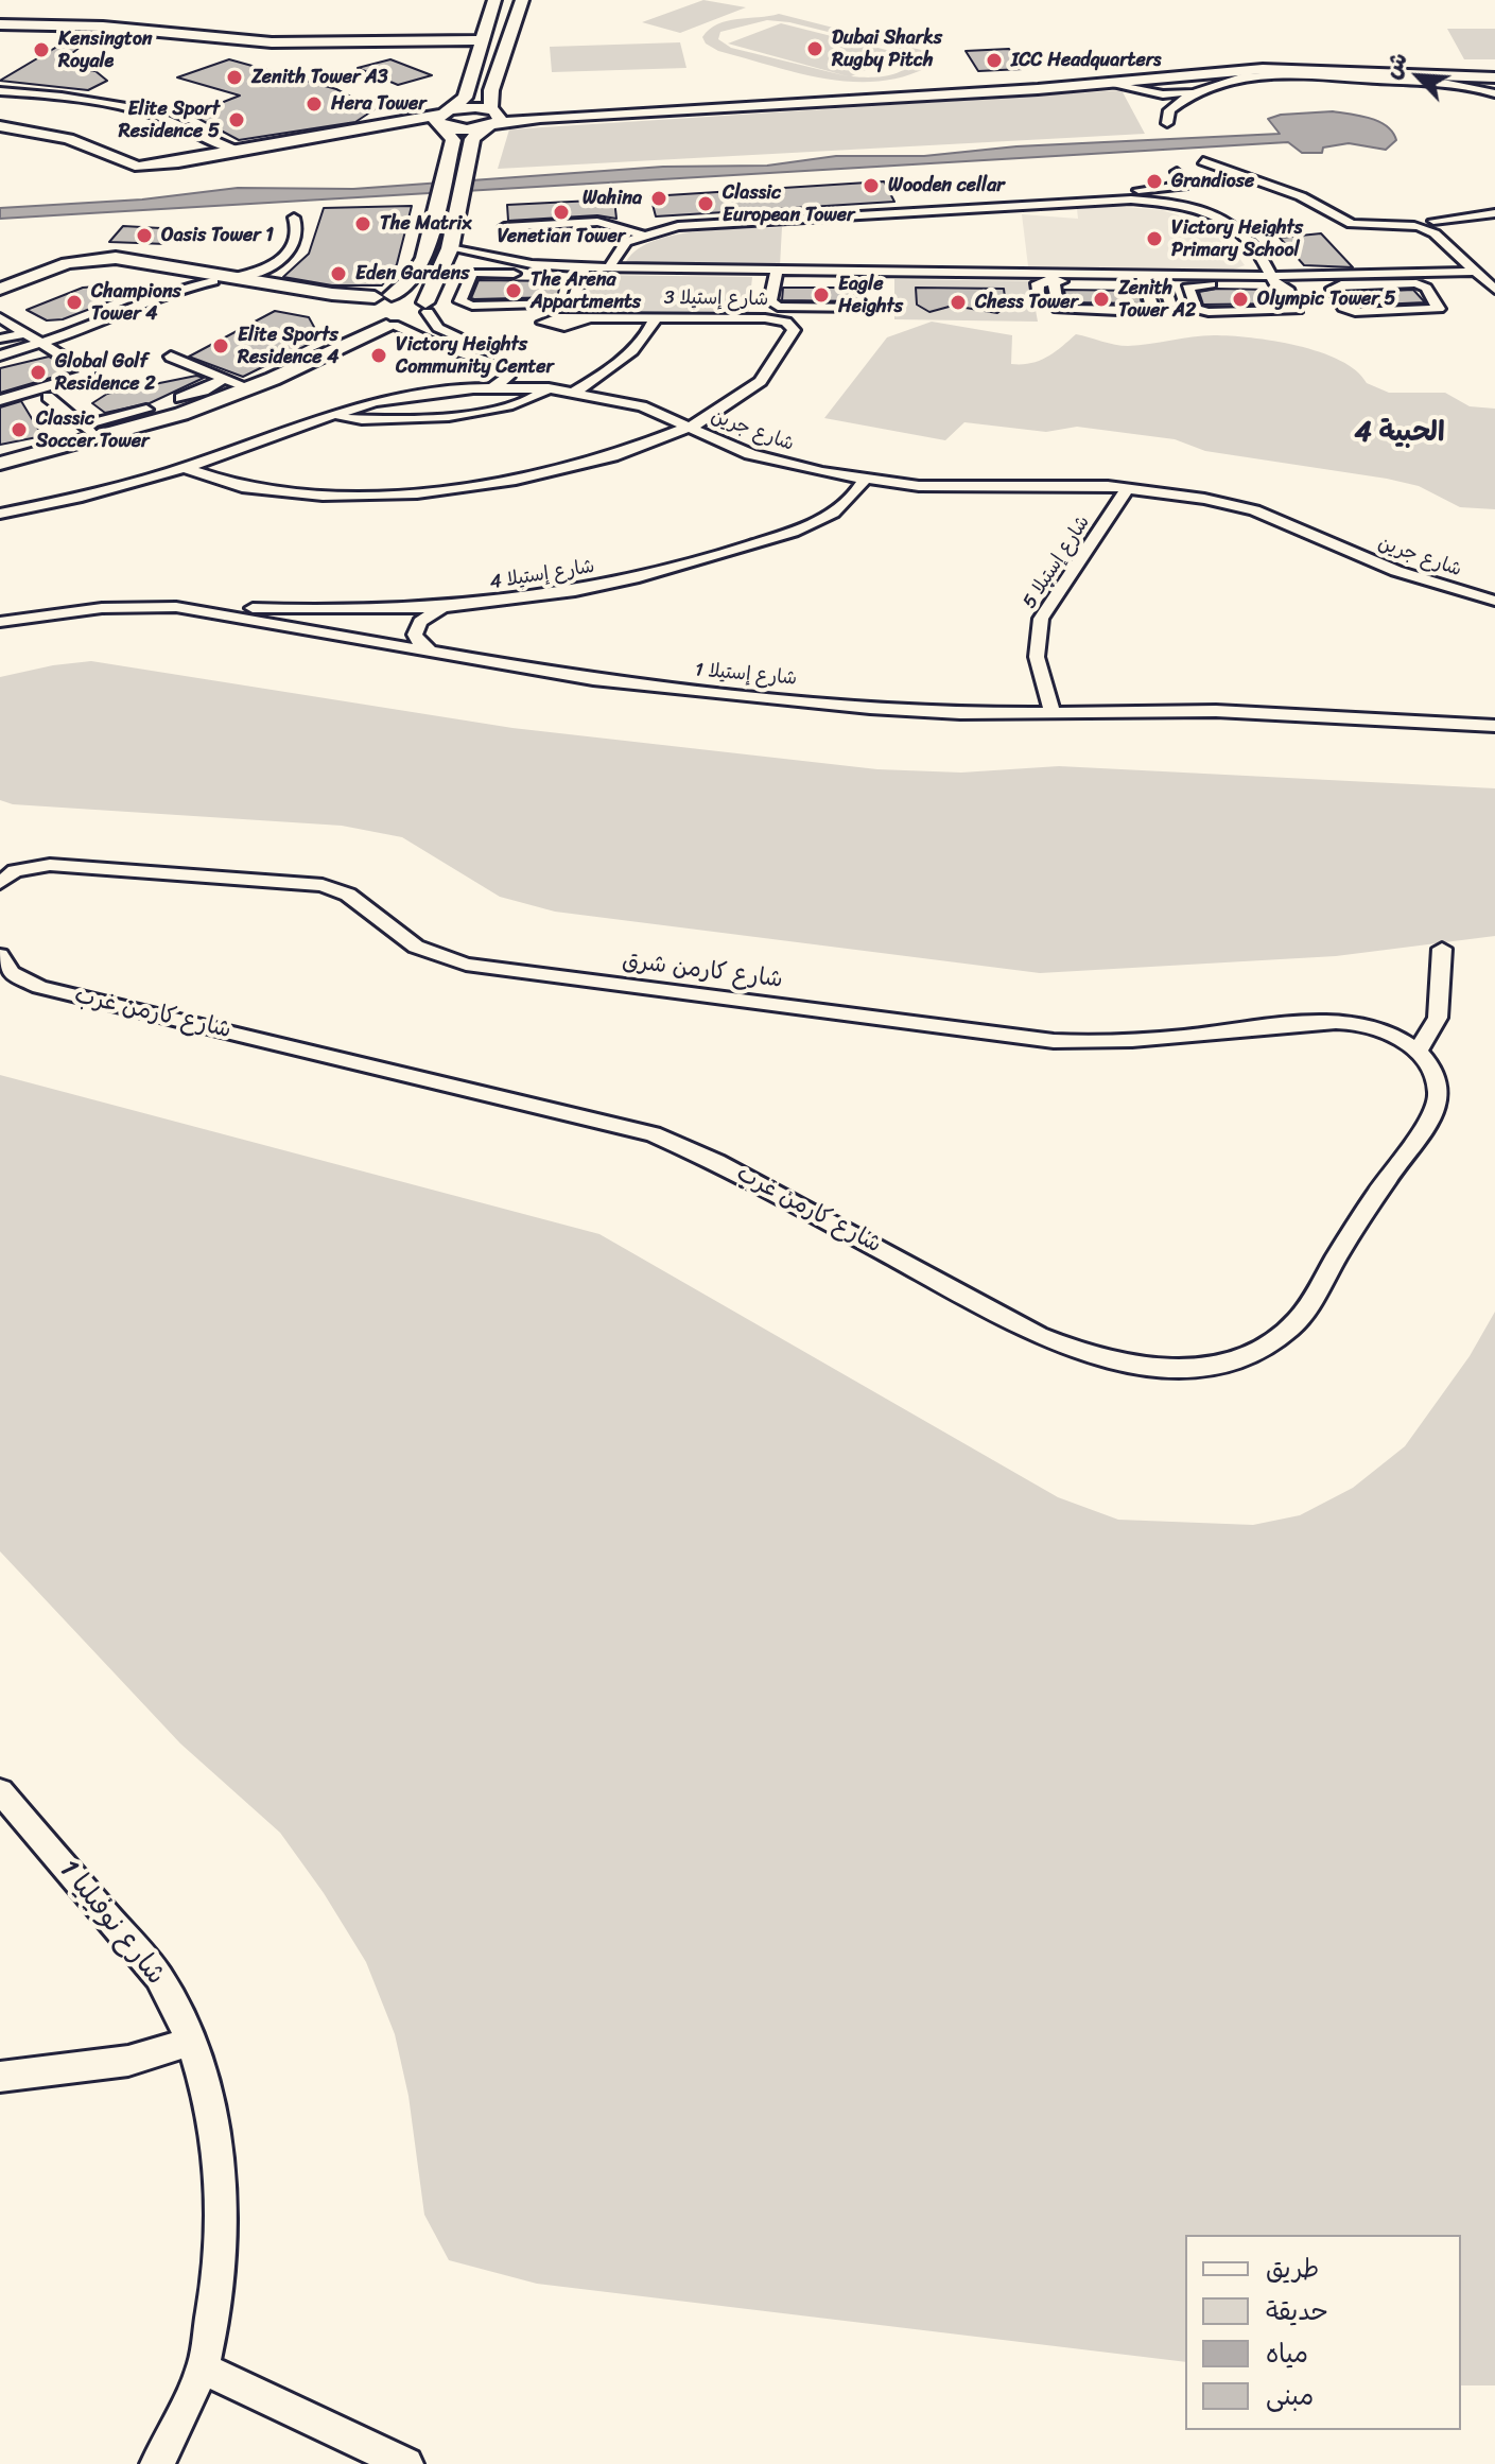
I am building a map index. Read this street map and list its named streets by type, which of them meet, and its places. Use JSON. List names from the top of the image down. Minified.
{"streets":{"street":["شارع إستيلا 3","شارع جرين","شارع إستيلا 5","شارع إستيلا 4","شارع إستيلا 1","شارع كارمن شرق","شارع كارمن غرب","شارع نوفيليا 1"]},"crossings":[["شارع إستيلا 3","شارع جرين"],["شارع جرين","شارع إستيلا 5"],["شارع جرين","شارع إستيلا 4"],["شارع إستيلا 5","شارع إستيلا 1"],["شارع إستيلا 4","شارع إستيلا 1"],["شارع كارمن شرق","شارع كارمن غرب"]],"districts":["الحبية 4"],"places":["Dubai Sharks Rugby Pitch","Kensington Royale","ICC Headquarters","Zenith Tower A3","Hera Tower","Elite Sport Residence 5","Grandiose","Wooden cellar","Wahina","Classic European Tower","Venetian Tower","The Matrix","Oasis Tower 1","Victory Heights Primary School","Eden Gardens","The Arena Appartments","Eagle Heights","Zenith Tower A2","Olympic Tower 5","Champions Tower 4","Chess Tower","Elite Sports Residence 4","Victory Heights Community Center","Global Golf Residence 2","Classic Soccer Tower"],"legend":["طريق","حديقة","مياه","مبنى"],"north":"top left"}
